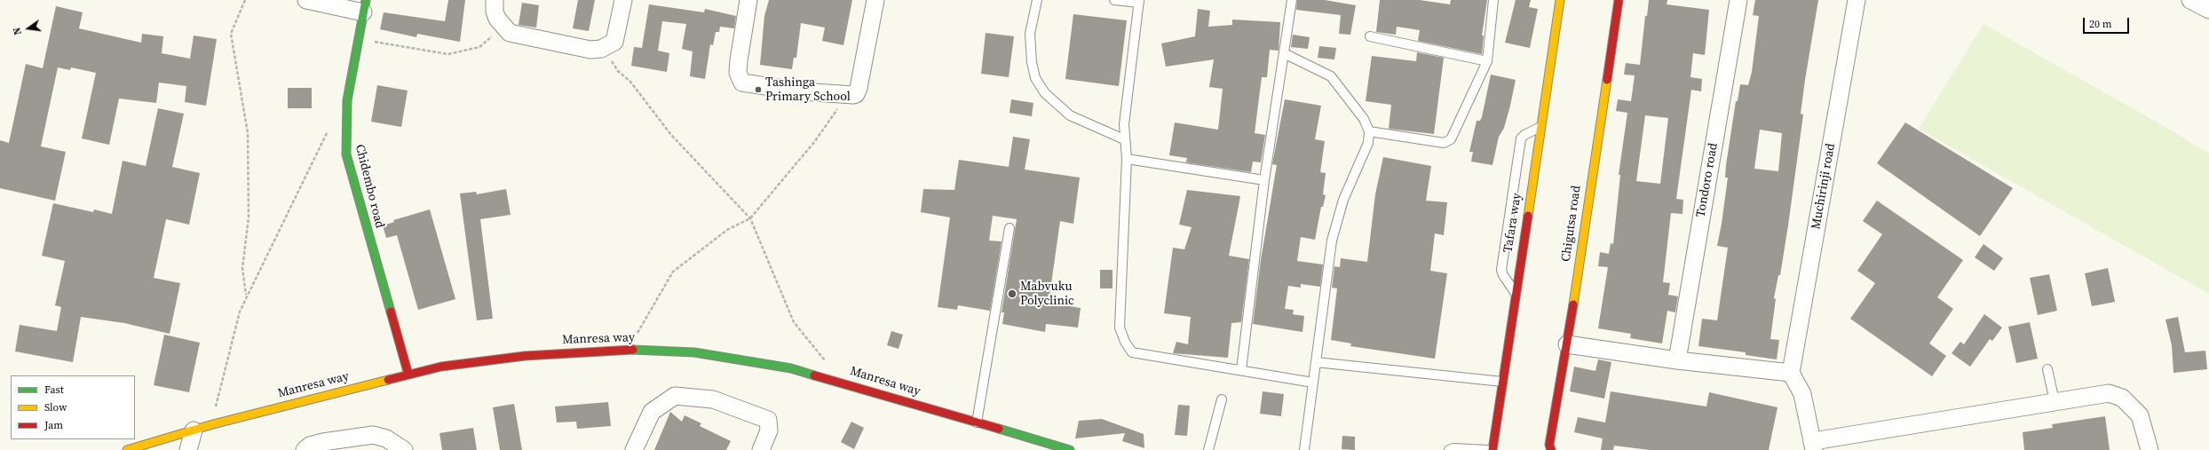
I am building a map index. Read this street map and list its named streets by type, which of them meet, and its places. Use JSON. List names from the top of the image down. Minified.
{"streets":{"street":["Tondoro road","Chidembo road","Muchirinji road","Tafara way","Chigutsa road","Manresa way"]},"crossings":[["Chidembo road","Manresa way"]],"places":["Tashinga Primary School","Mabvuku Polyclinic"],"legend":["Fast","Slow","Jam"],"scale_bar":"20 m","north":"left"}
